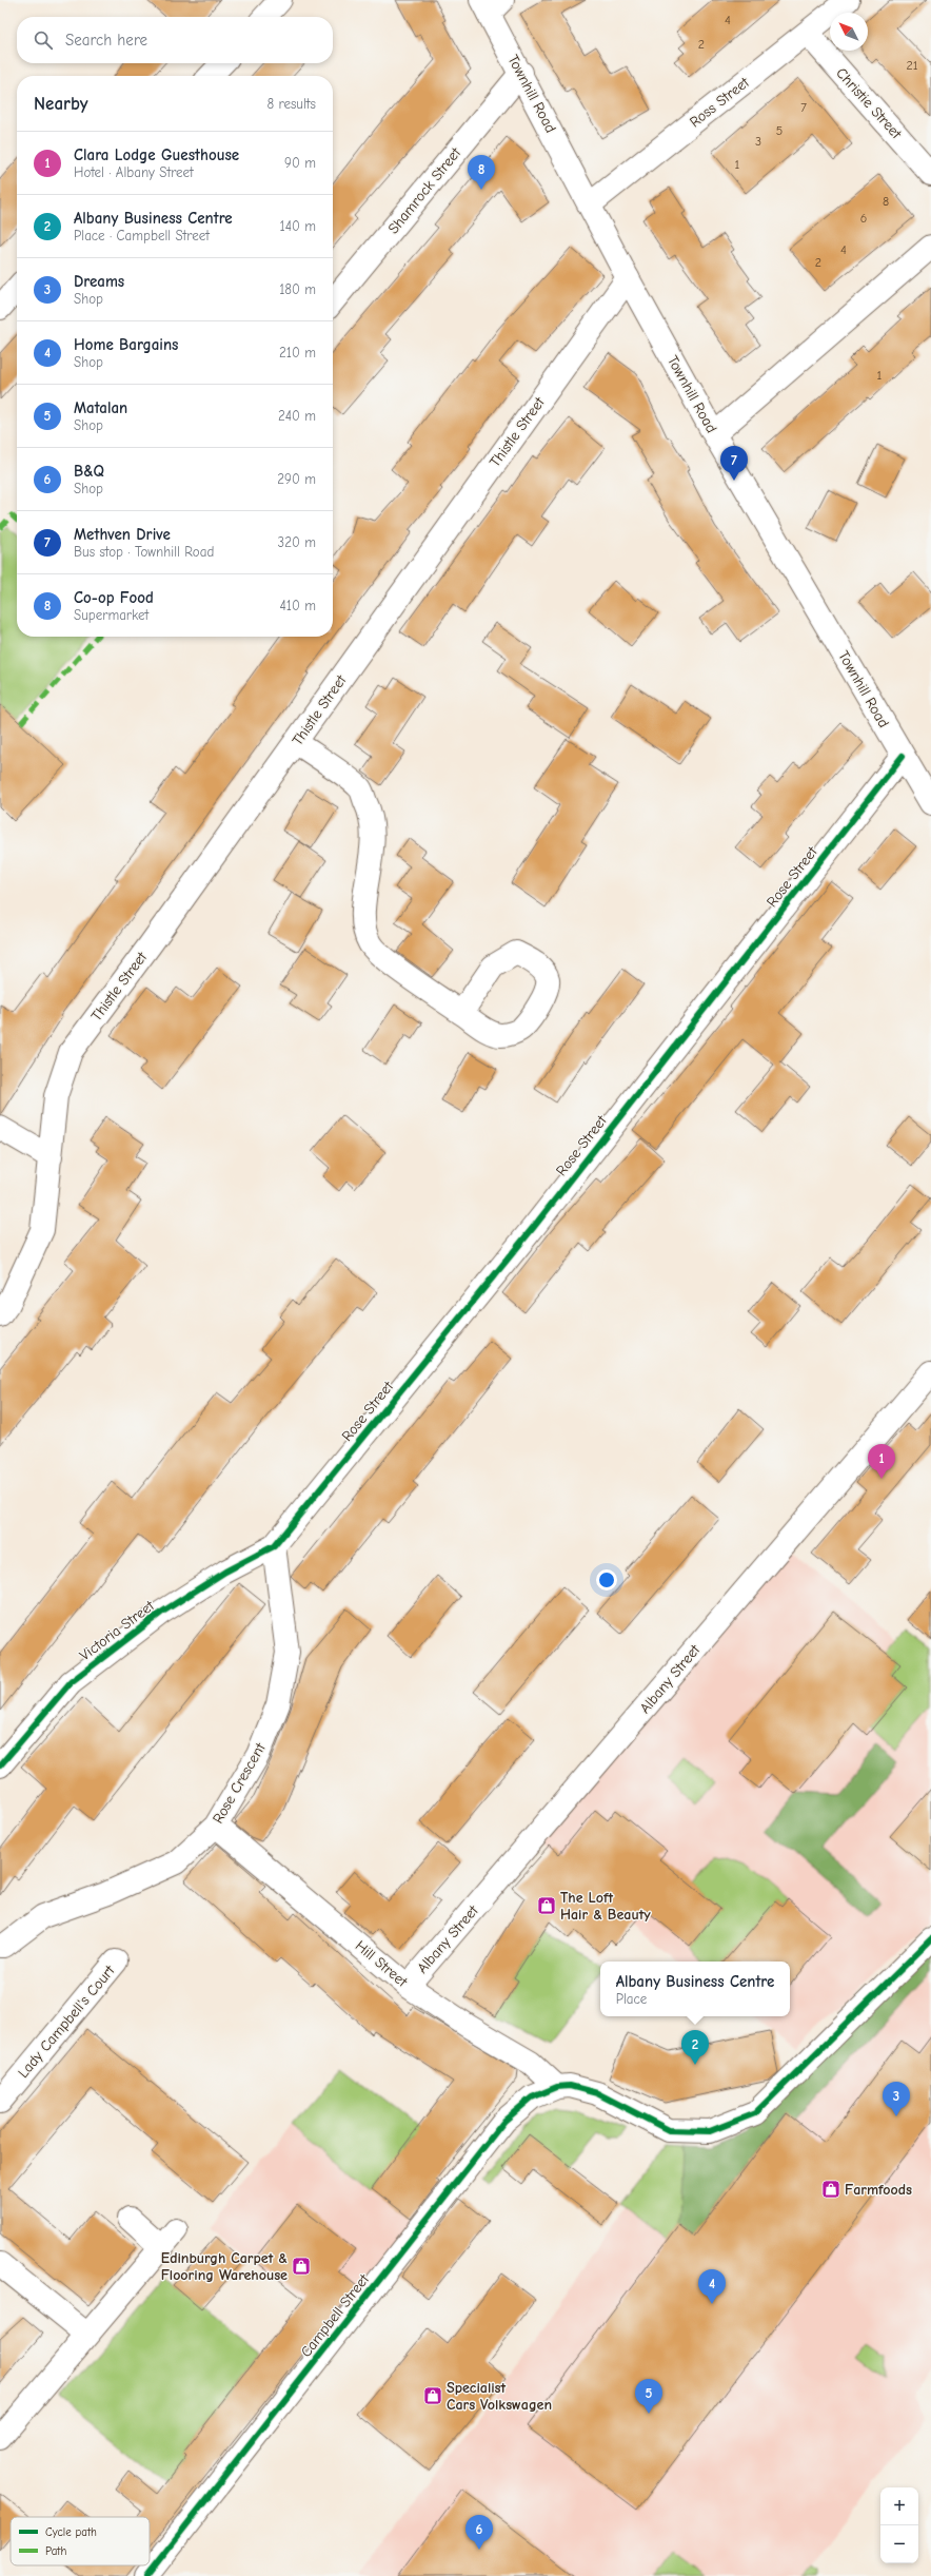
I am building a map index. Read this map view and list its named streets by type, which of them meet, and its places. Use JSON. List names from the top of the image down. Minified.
{"streets":{"street":["Townhill Road","Ross Street","Christie Street","Shamrock Street","Thistle Street","Rose Street","Victoria Street","Albany Street","Rose Crescent","Hill Street","Lady Campbell's Court","Campbell Street"]},"crossings":[["Townhill Road","Ross Street"],["Townhill Road","Shamrock Street"],["Townhill Road","Thistle Street"],["Townhill Road","Rose Street"],["Ross Street","Christie Street"],["Rose Street","Victoria Street"],["Rose Street","Rose Crescent"],["Victoria Street","Rose Crescent"],["Albany Street","Hill Street"],["Rose Crescent","Hill Street"],["Hill Street","Campbell Street"]],"places":{"shop":["The Loft Hair & Beauty","Farmfoods","Edinburgh Carpet & Flooring Warehouse","Specialist Cars Volkswagen"]},"house_numbers":["4","2","21","7","5","3","1","8","6","4","2","1"],"legend":["Cycle path","Path"],"north":"top left","page":{"search":"Search here","heading":["Nearby","8 results"],"list":[{"mark":"1","name":"Clara Lodge Guesthouse","note":"Hotel · Albany Street","value":"90 m"},{"mark":"2","name":"Albany Business Centre","note":"Place · Campbell Street","value":"140 m"},{"mark":"3","name":"Dreams","note":"Shop","value":"180 m"},{"mark":"4","name":"Home Bargains","note":"Shop","value":"210 m"},{"mark":"5","name":"Matalan","note":"Shop","value":"240 m"},{"mark":"6","name":"B&Q","note":"Shop","value":"290 m"},{"mark":"7","name":"Methven Drive","note":"Bus stop · Townhill Road","value":"320 m"},{"mark":"8","name":"Co-op Food","note":"Supermarket","value":"410 m"}],"pins":["8","7","1","2","3","4","5","6"],"popup":["Albany Business Centre","Place"],"map_buttons":["+","−"]}}
